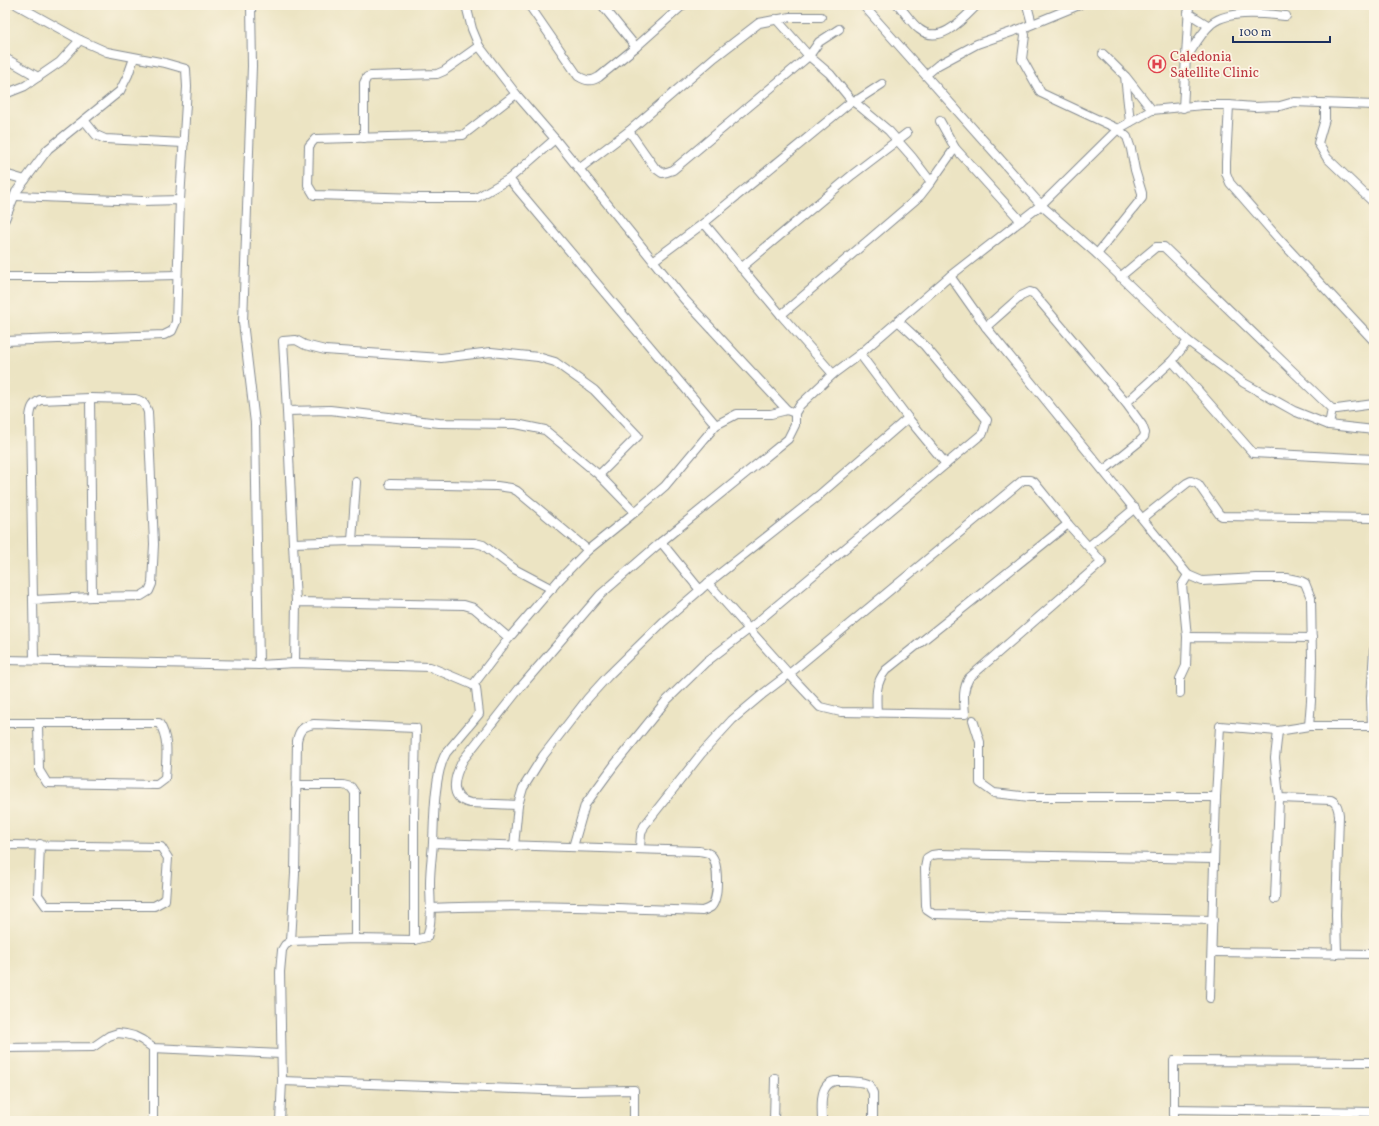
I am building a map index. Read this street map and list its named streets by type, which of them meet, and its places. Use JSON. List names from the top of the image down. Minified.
{"places":{"hospital":["Caledonia Satellite Clinic"]},"scale_bar":"100 m"}
